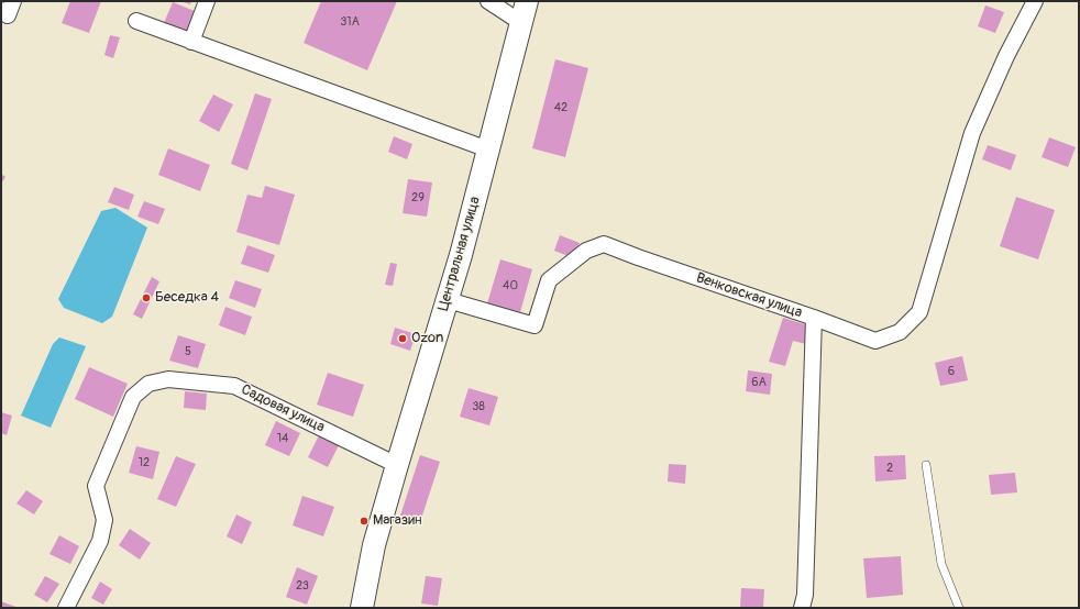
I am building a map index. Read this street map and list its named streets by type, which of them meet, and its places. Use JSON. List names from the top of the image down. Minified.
{"streets":{"main road":["Центральная улица"],"street":["Венковская улица","Садовая улица"]},"crossings":[["Центральная улица","Венковская улица"],["Центральная улица","Садовая улица"]],"places":["Беседка 4","Ozon","Магазин"],"house_numbers":["31А","42","29","40","5","6","6А","38","14","12","2","23"]}
